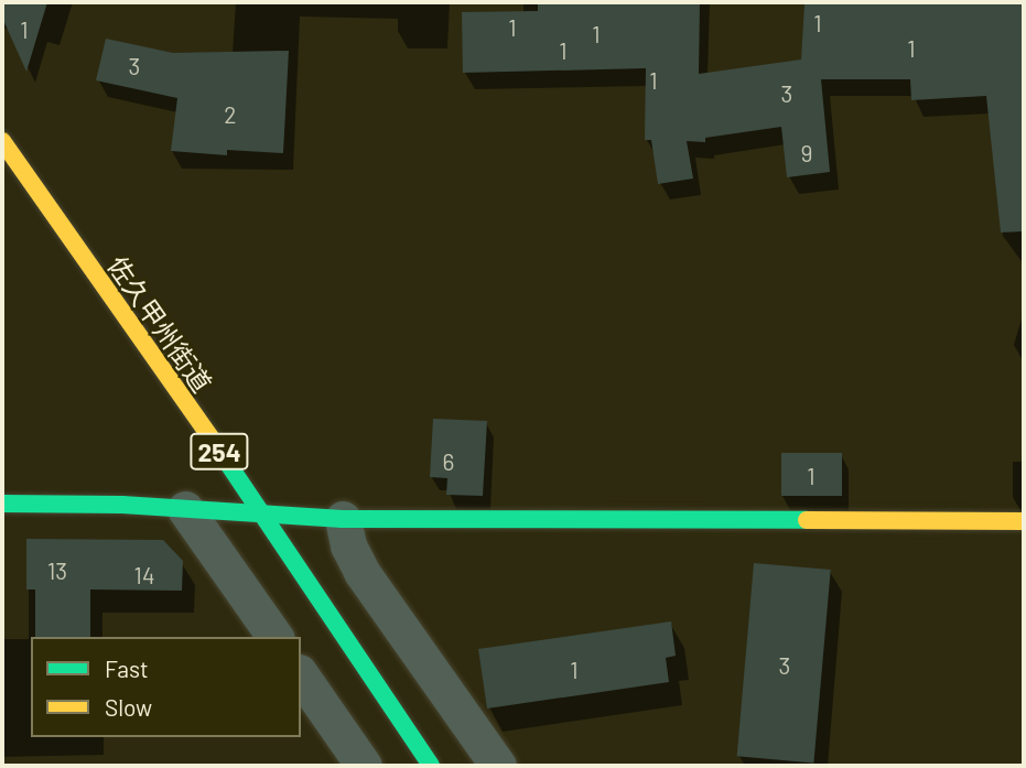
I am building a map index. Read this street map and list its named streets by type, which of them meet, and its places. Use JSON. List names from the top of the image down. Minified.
{"streets":{"main road":["佐久甲州街道","254"]},"house_numbers":["1","1","1","1","1","1","3","1","3","2","9","6","1","13","14","3","1"],"legend":["Fast","Slow"]}
